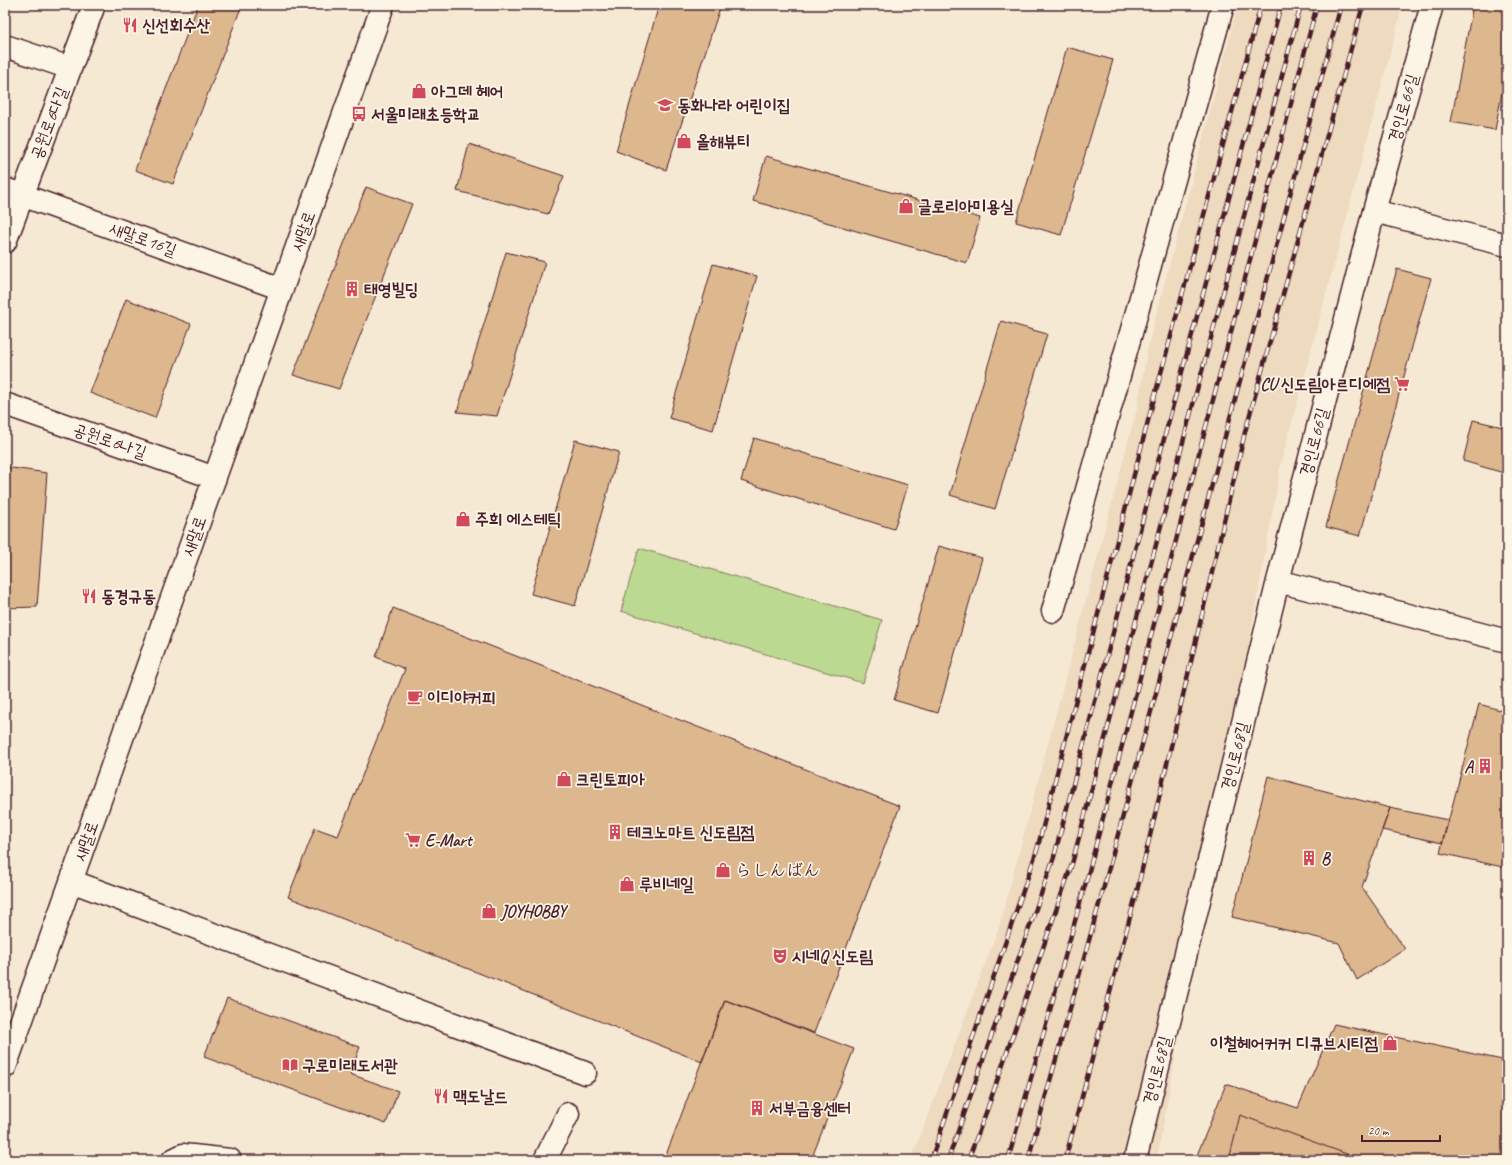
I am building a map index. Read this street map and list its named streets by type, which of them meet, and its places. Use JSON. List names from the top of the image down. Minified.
{"streets":{"street":["경인로66길","공원로6다길","새말로","새말로16길","공원로6나길","경인로68길"]},"crossings":[["경인로66길","경인로68길"],["공원로6다길","새말로16길"],["새말로","새말로16길"],["새말로","공원로6나길"]],"places":{"restaurant":["신선회수산","동경규동","맥도날드"],"shop":["아그데 헤어","올해뷰티","글로리아미용실","주희 에스테틱","크린토피아","らしんばん","루비네일","JOYHOBBY","이철헤어커커 디큐브시티점"],"school or university":["동화나라 어린이집"],"bus stop":["서울미래초등학교"],"building":["태영빌딩","A","테크노마트 신도림점","B","서부금융센터"],"supermarket":["CU 신도림아르디에점","E-Mart"],"cafe":["이디야커피"],"theatre":["시네Q 신도림"],"library":["구로미래도서관"]},"scale_bar":"20 m"}
